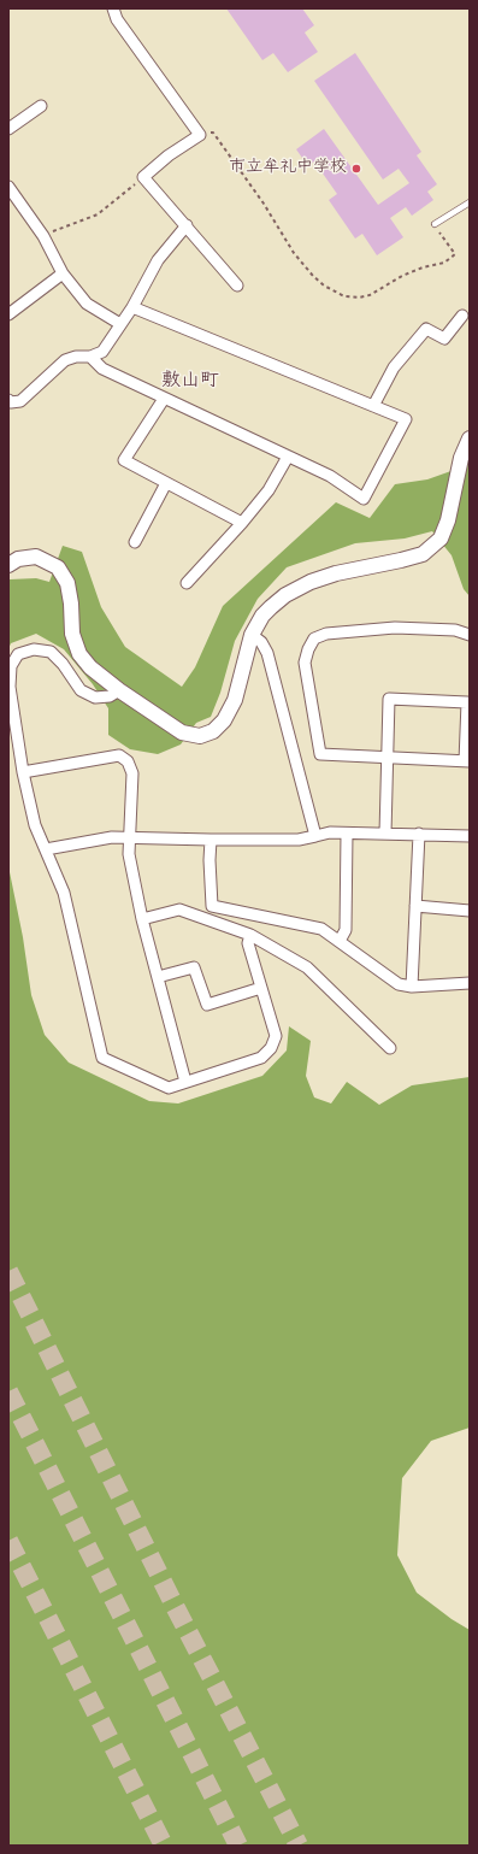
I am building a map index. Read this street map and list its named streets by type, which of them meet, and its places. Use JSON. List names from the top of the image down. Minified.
{"districts":["敷山町"],"places":["市立牟礼中学校"]}
